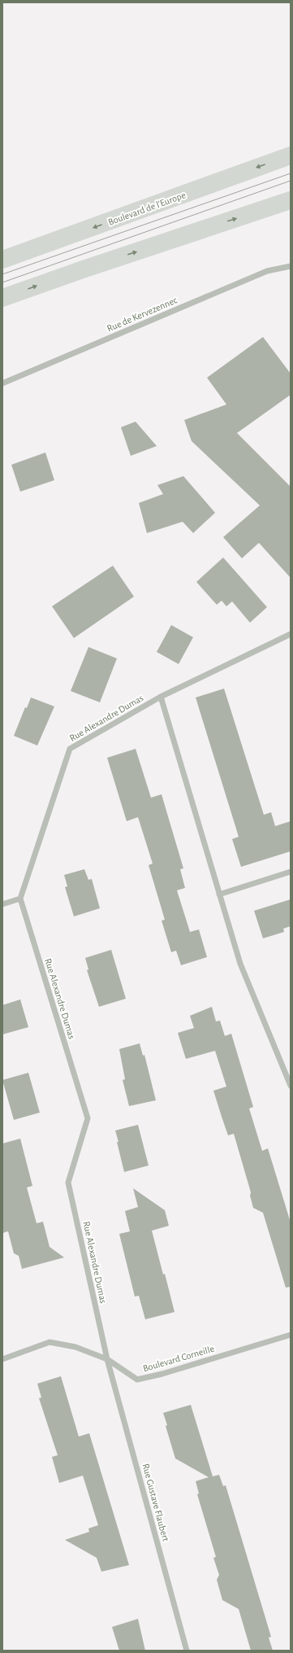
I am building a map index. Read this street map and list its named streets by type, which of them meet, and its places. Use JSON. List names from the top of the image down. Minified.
{"streets":{"main road":["Boulevard de l'Europe"],"street":["Rue de Kervezennec","Rue Alexandre Dumas","Boulevard Corneille","Rue Gustave Flaubert"]},"crossings":[["Rue Alexandre Dumas","Boulevard Corneille"],["Rue Alexandre Dumas","Rue Gustave Flaubert"],["Boulevard Corneille","Rue Gustave Flaubert"]]}
